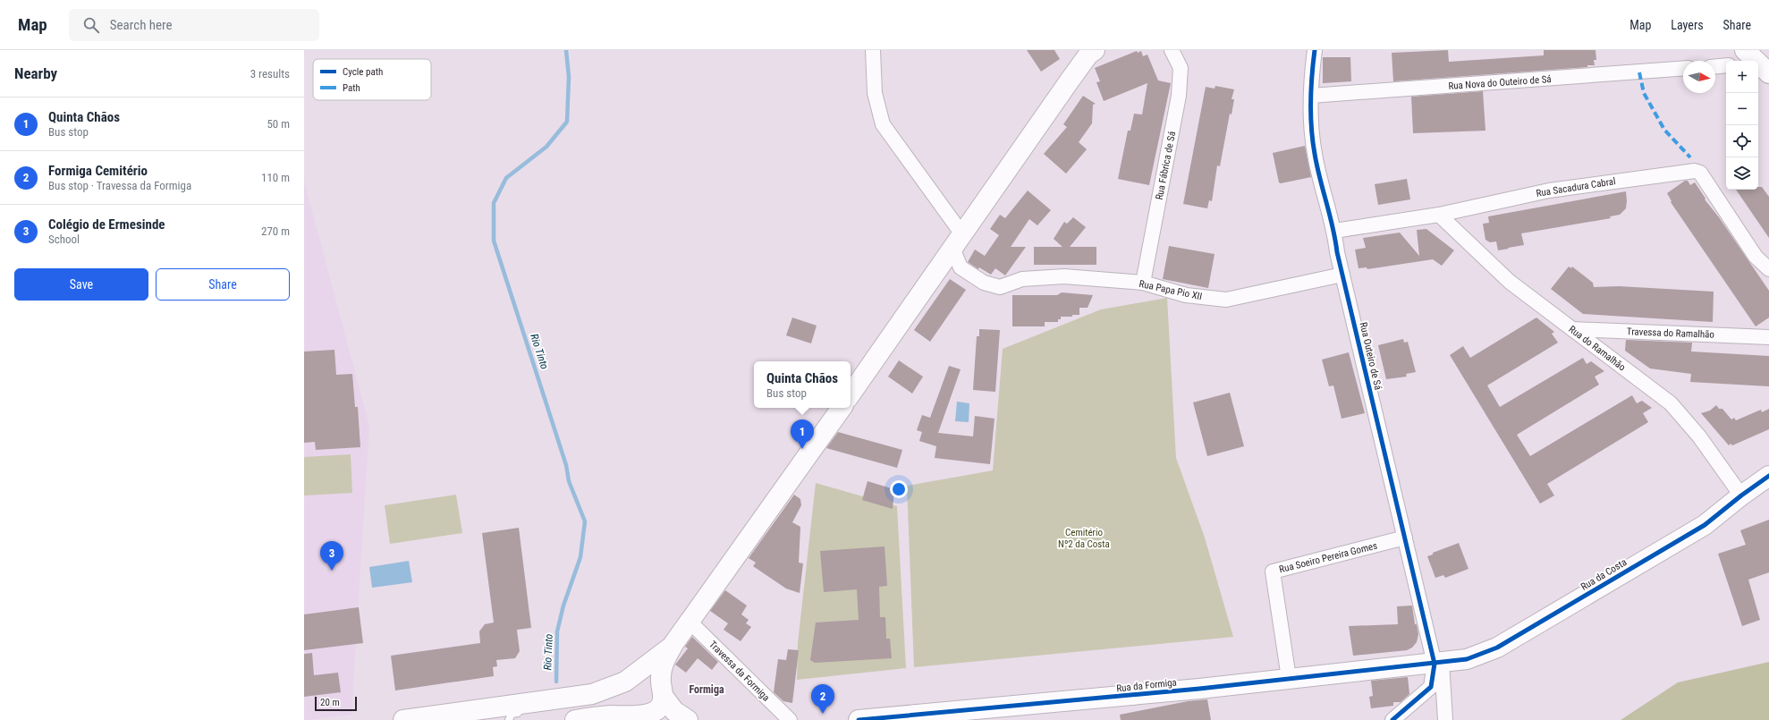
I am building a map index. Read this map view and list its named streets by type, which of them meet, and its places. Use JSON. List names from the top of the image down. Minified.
{"streets":{"main road":["Rua da Costa","Rua da Formiga"],"street":["Rua Nova do Outeiro de Sá","Rua Fábrica de Sá","Rua Sacadura Cabral","Rua Papa Pio XII","Travessa do Ramalhão","Rua do Ramalhão","Rua Outeiro de Sá","Rua Soeiro Pereira Gomes","Travessa da Formiga"]},"crossings":[["Rua Nova do Outeiro de Sá","Rua Outeiro de Sá"],["Rua Fábrica de Sá","Rua Papa Pio XII"],["Rua Sacadura Cabral","Rua do Ramalhão"],["Rua Sacadura Cabral","Rua Outeiro de Sá"],["Rua Papa Pio XII","Rua Outeiro de Sá"],["Travessa do Ramalhão","Rua do Ramalhão"],["Rua do Ramalhão","Rua da Costa"],["Rua Outeiro de Sá","Rua Soeiro Pereira Gomes"],["Rua Outeiro de Sá","Rua da Costa"],["Rua Outeiro de Sá","Rua da Formiga"],["Rua Soeiro Pereira Gomes","Rua da Formiga"],["Rua da Costa","Rua da Formiga"]],"districts":["Formiga"],"water":["Rio Tinto"],"parks":["Cemitério Nº2 da Costa"],"legend":["Cycle path","Path"],"scale_bar":"20 m","north":"right","page":{"header":"Map","search":"Search here","nav":["Map","Layers","Share"],"heading":["Nearby","3 results"],"map_buttons":["+","−"],"list":[{"mark":"1","name":"Quinta Chãos","note":"Bus stop","value":"50 m"},{"mark":"2","name":"Formiga Cemitério","note":"Bus stop · Travessa da Formiga","value":"110 m"},{"mark":"3","name":"Colégio de Ermesinde","note":"School","value":"270 m"}],"buttons":["Save","Share"],"popup":["Quinta Chãos","Bus stop"],"pins":["1","3","2"],"scale":"20 m"}}
